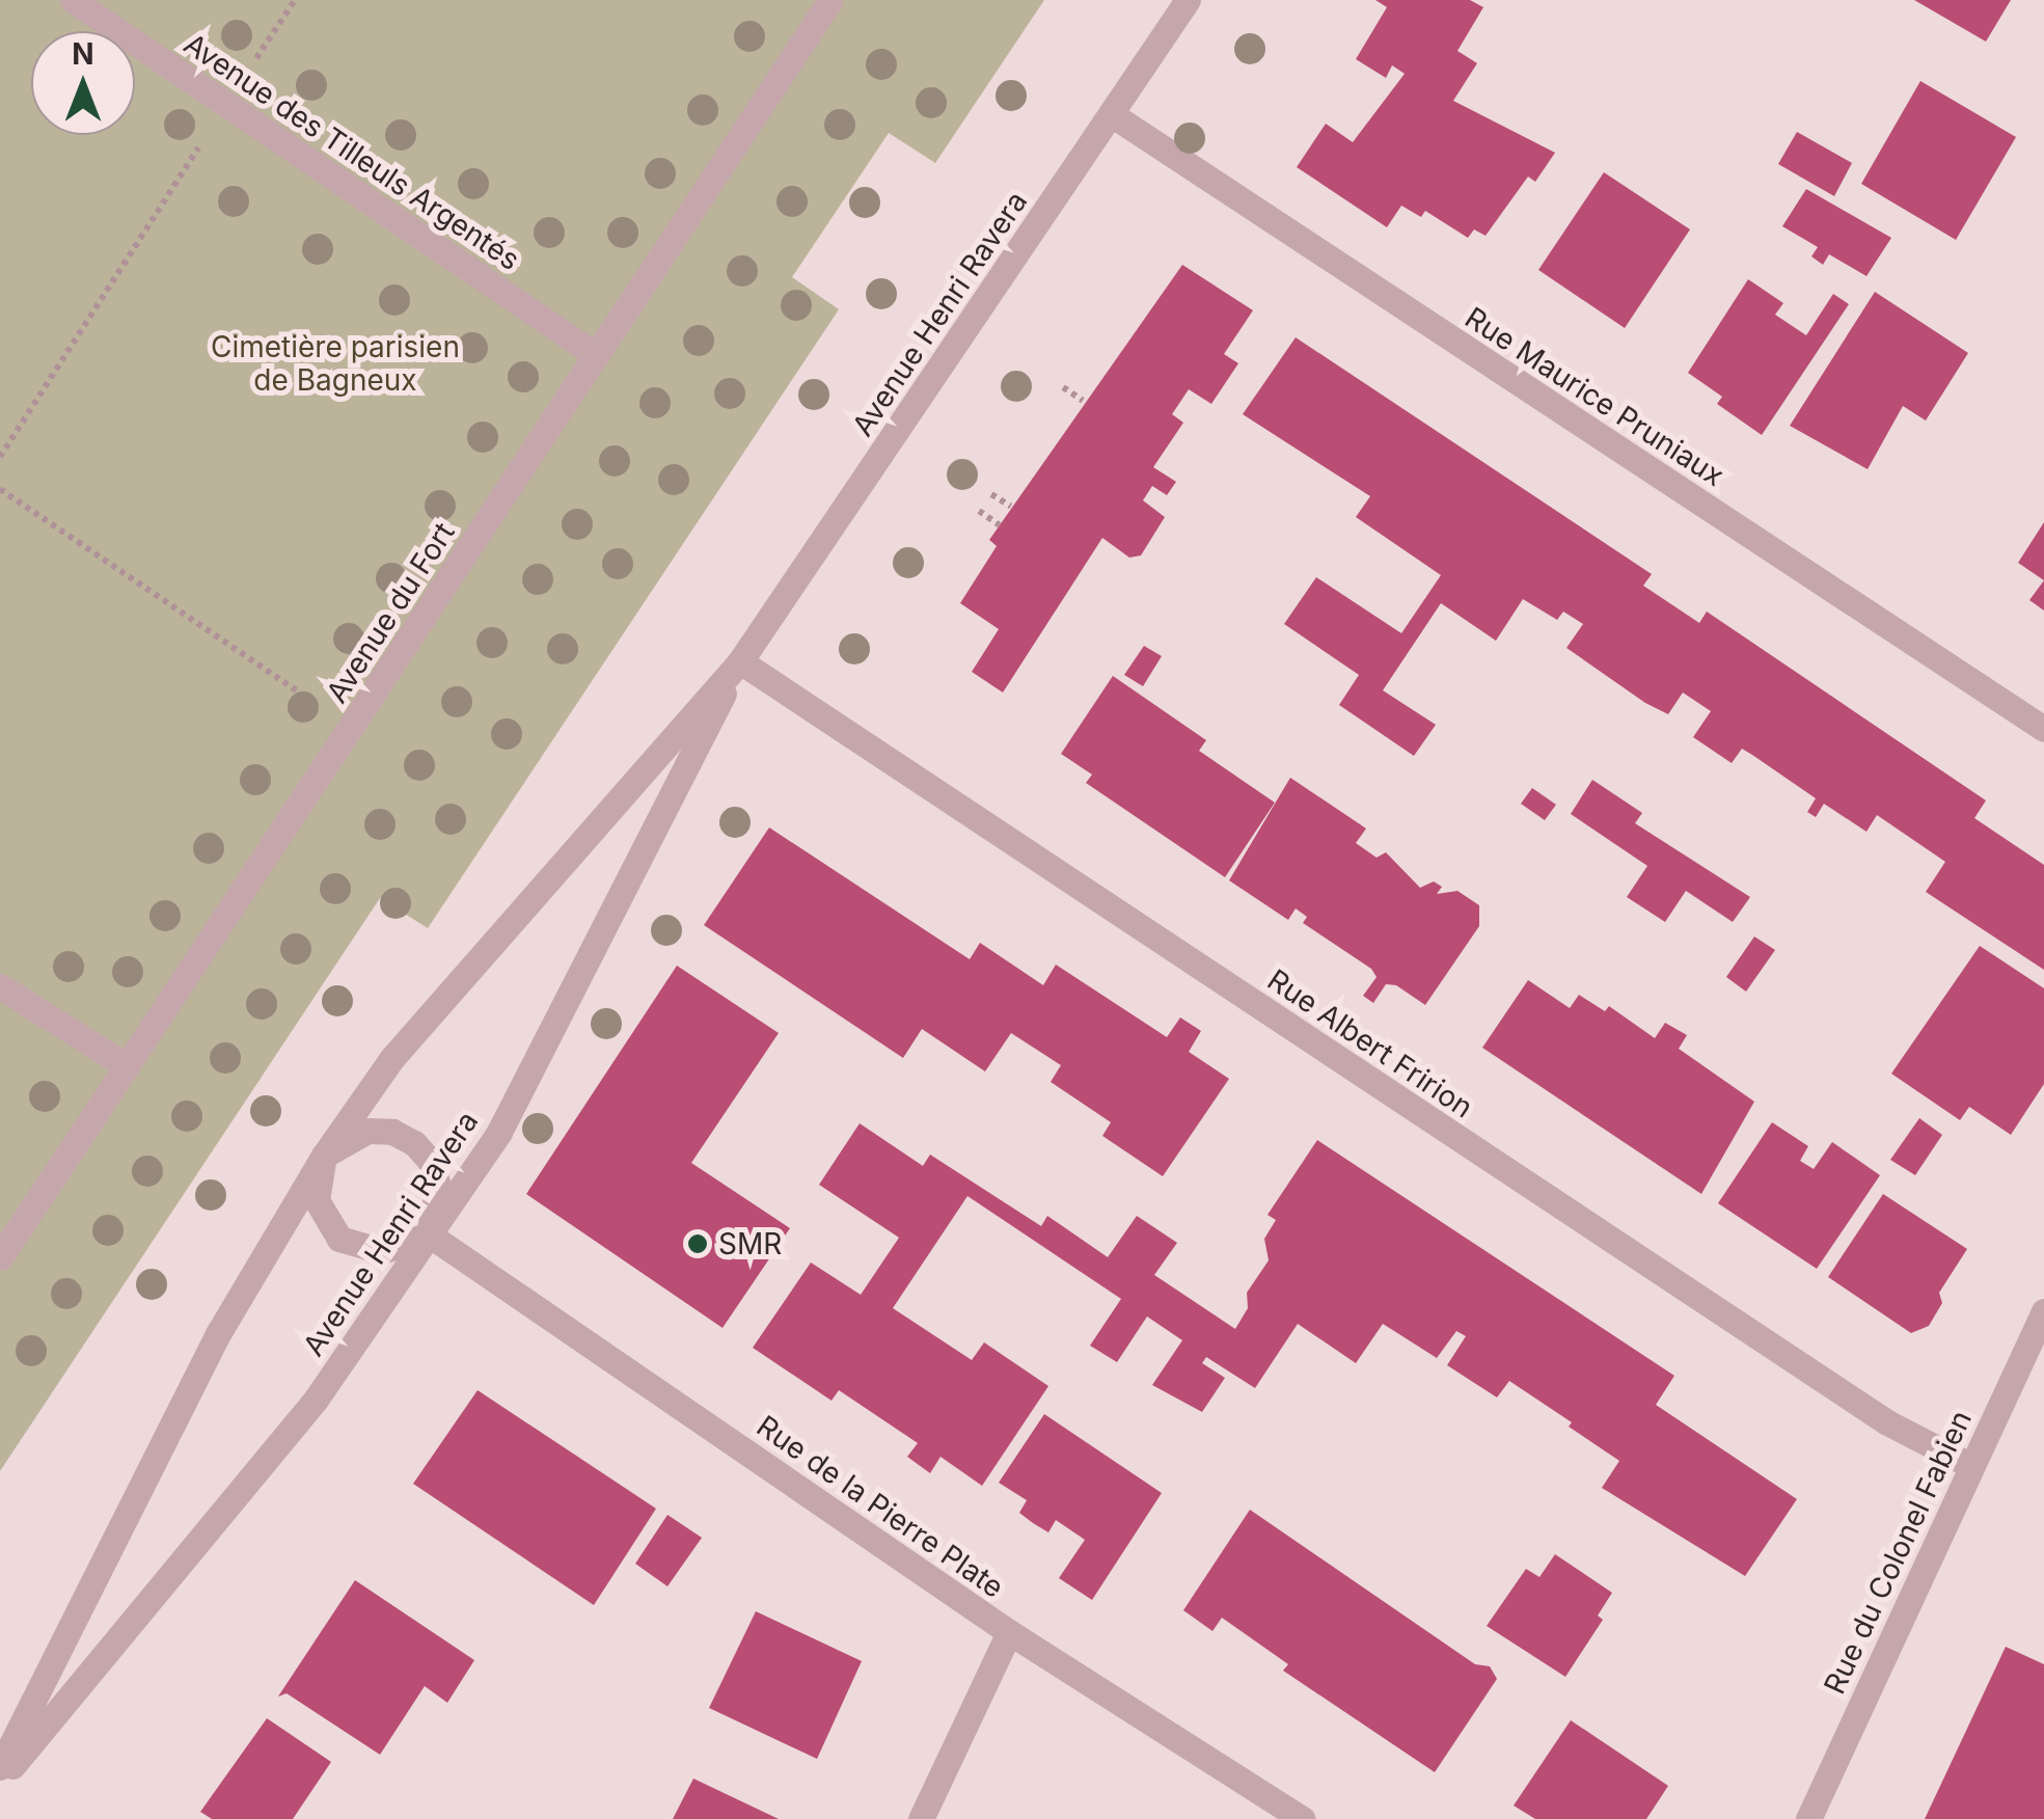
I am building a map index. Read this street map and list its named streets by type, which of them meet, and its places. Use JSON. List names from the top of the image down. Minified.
{"streets":{"street":["Avenue des Tilleuls Argentés","Avenue Henri Ravera","Rue Maurice Pruniaux","Avenue du Fort","Rue Albert Fririon","Rue de la Pierre Plate","Rue du Colonel Fabien"]},"crossings":[["Avenue des Tilleuls Argentés","Avenue du Fort"],["Avenue Henri Ravera","Rue Maurice Pruniaux"],["Avenue Henri Ravera","Rue Albert Fririon"],["Avenue Henri Ravera","Rue de la Pierre Plate"],["Rue Albert Fririon","Rue du Colonel Fabien"]],"parks":["Cimetière parisien de Bagneux"],"places":["SMR"],"north":"top"}
